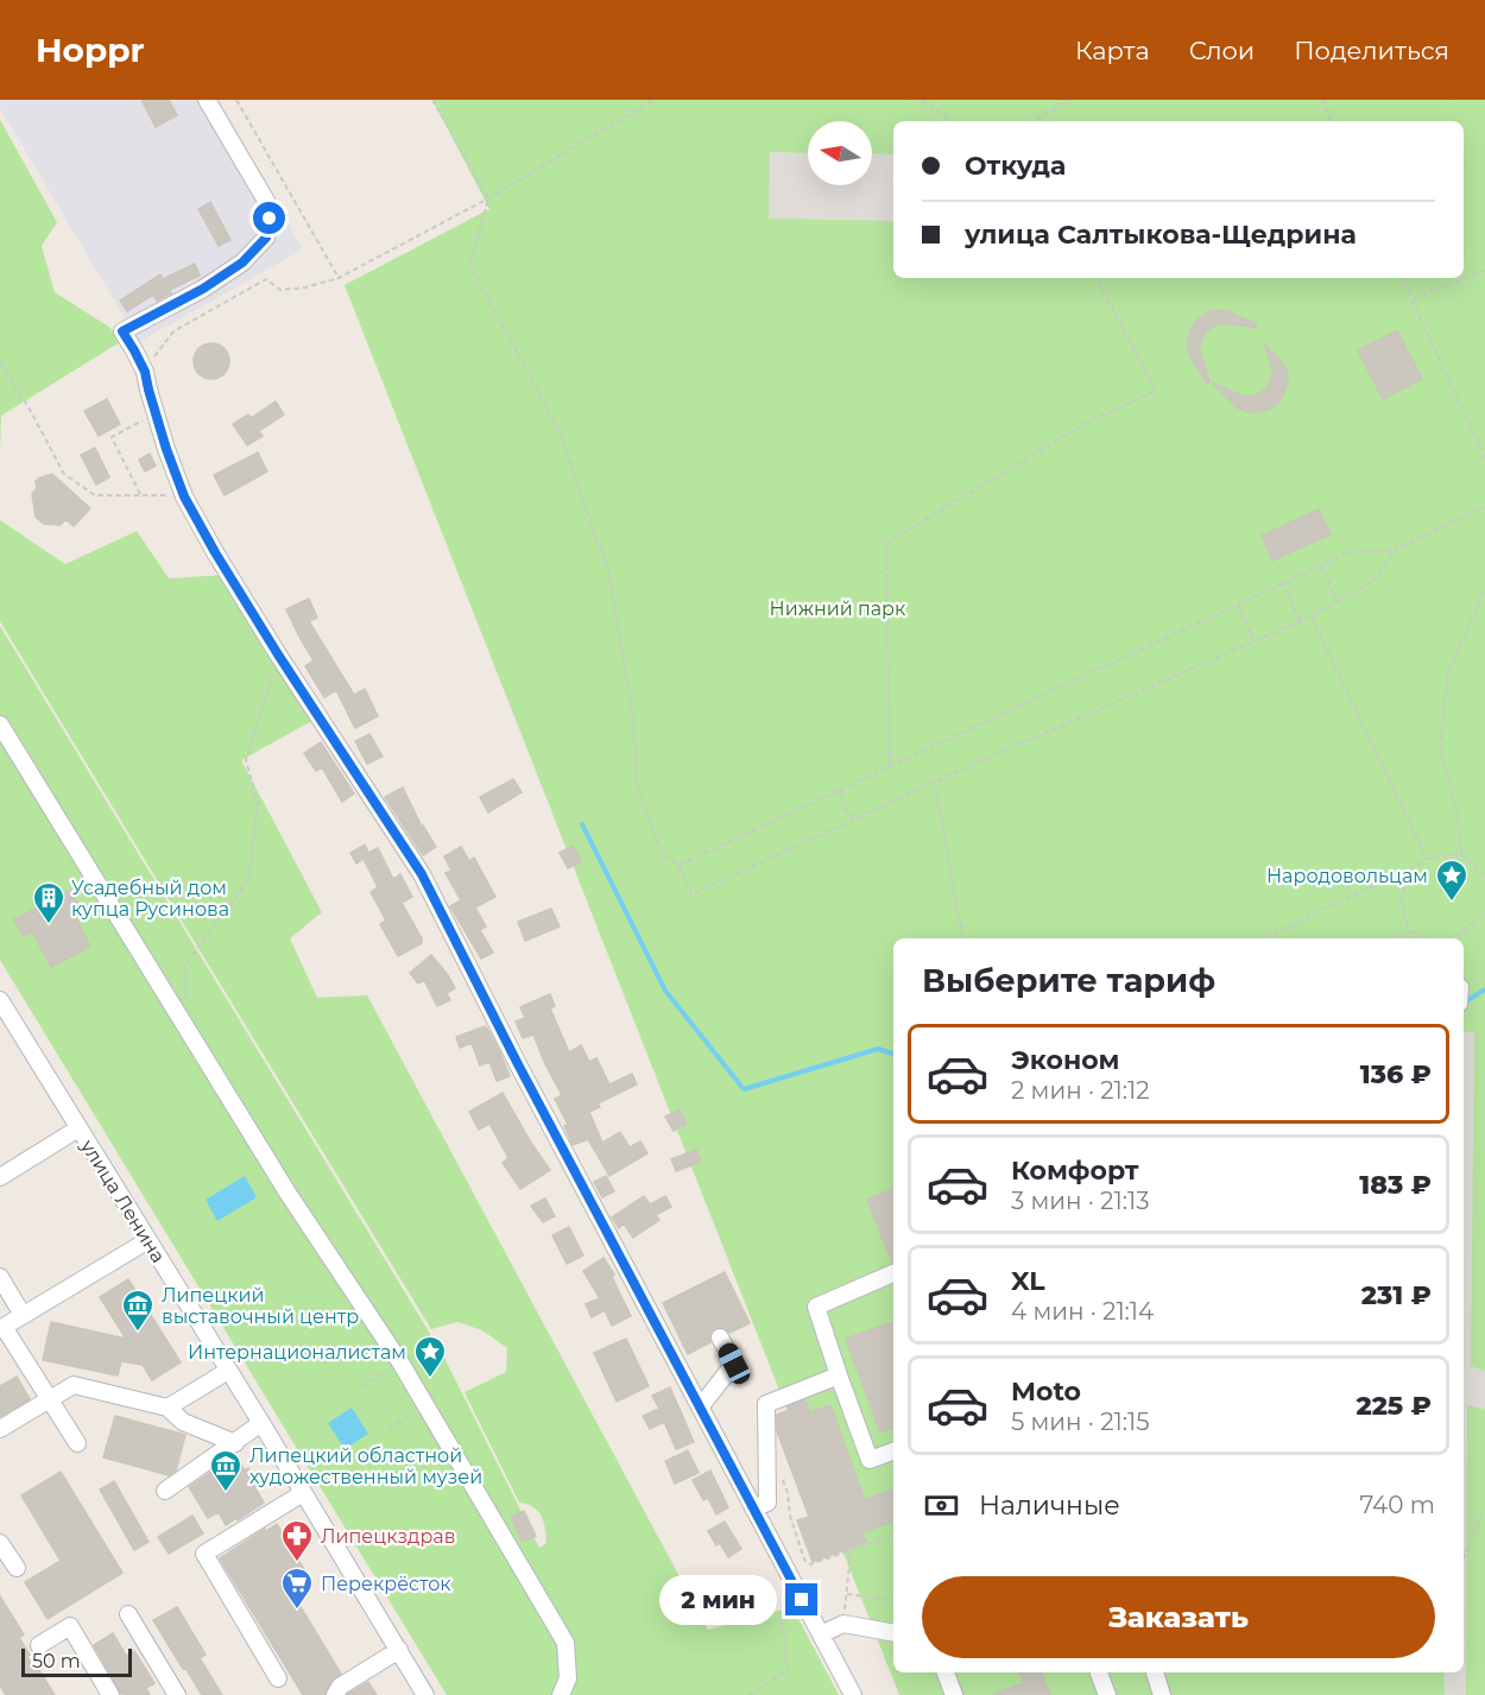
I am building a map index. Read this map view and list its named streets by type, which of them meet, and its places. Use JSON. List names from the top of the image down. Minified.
{"streets":{"street":["улица Ленина"]},"parks":["Нижний парк"],"places":{"place":["Народовольцам","Интернационалистам"],"building":["Усадебный дом купца Русинова"],"museum":["Липецкий выставочный центр","Липецкий областной художественный музей"],"pharmacy":["Липецкздрав"],"supermarket":["Перекрёсток"]},"scale_bar":"50 m","north":"left","page":{"header":"Hoppr","nav":["Карта","Слои","Поделиться"],"banner":["Откуда","улица Салтыкова-Щедрина"],"heading":"Выберите тариф","list":[{"name":"Эконом","note":"2 мин · 21:12","value":"136 ₽"},{"name":"Комфорт","note":"3 мин · 21:13","value":"183 ₽"},{"name":"XL","note":"4 мин · 21:14","value":"231 ₽"},{"name":"Moto","note":"5 мин · 21:15","value":"225 ₽"}],"pay":["Наличные","740 m"],"buttons":"Заказать","bubble":"2 мин","scale":"50 m"}}
